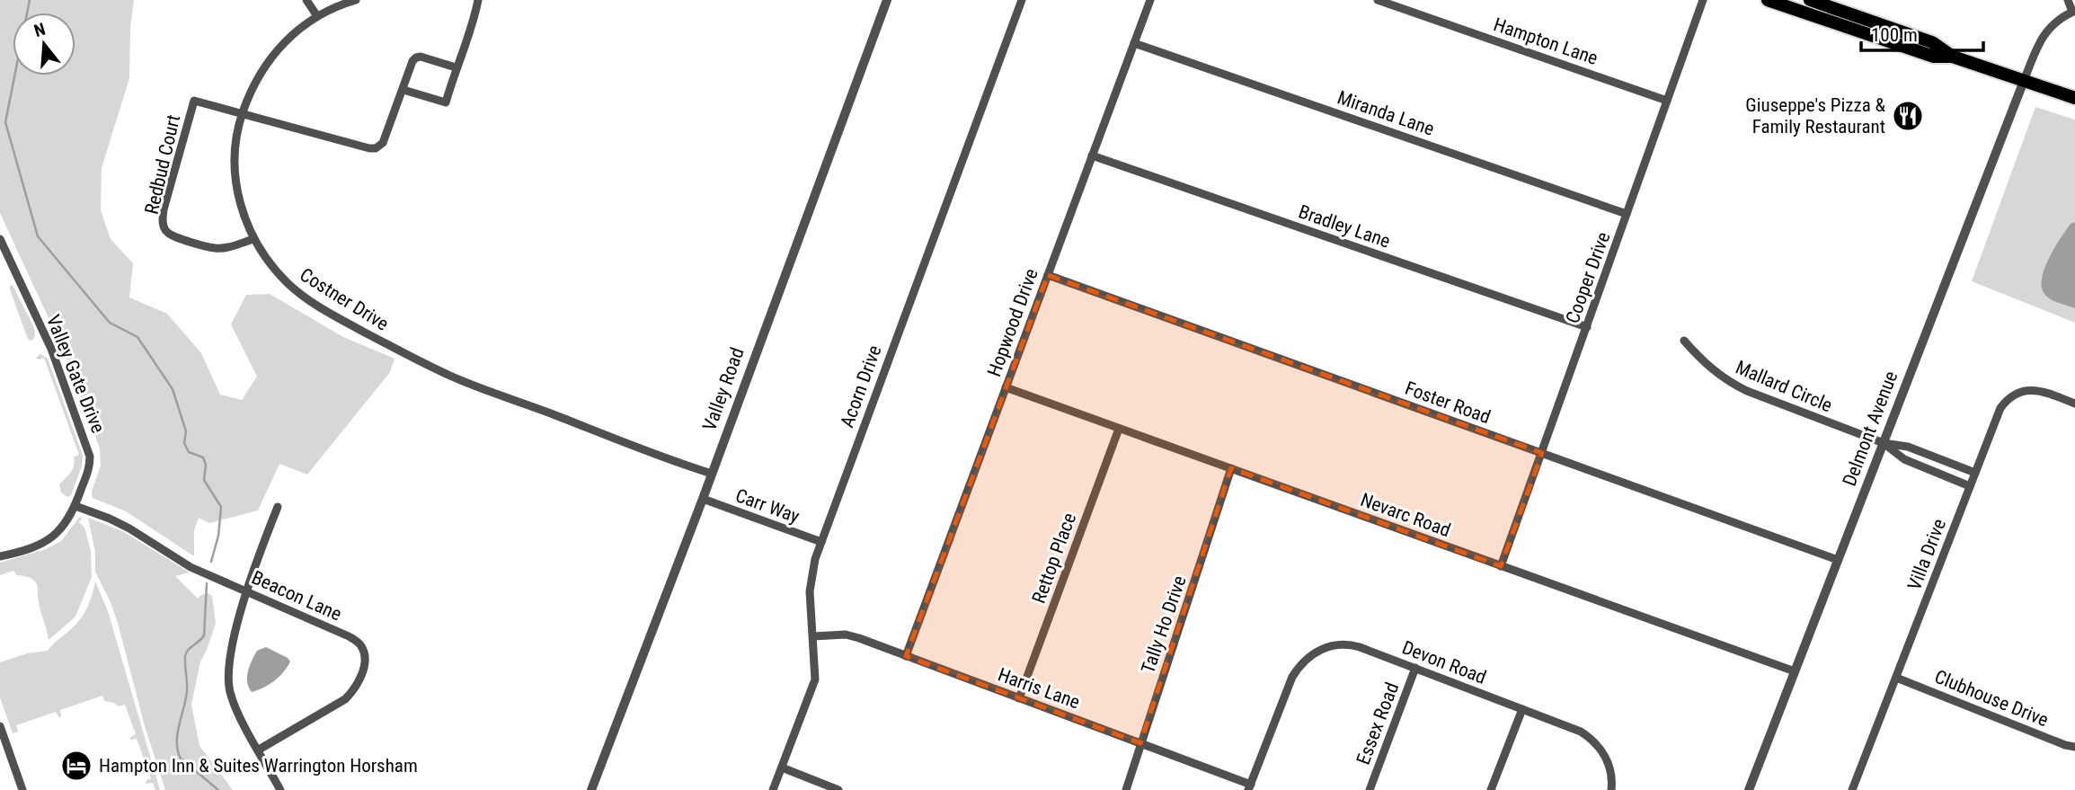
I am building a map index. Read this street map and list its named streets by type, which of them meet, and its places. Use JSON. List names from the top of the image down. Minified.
{"streets":{"street":["Hampton Lane","Miranda Lane","Redbud Court","Bradley Lane","Cooper Drive","Costner Drive","Hopwood Drive","Valley Gate Drive","Acorn Drive","Mallard Circle","Valley Road","Foster Road","Delmont Avenue","Carr Way","Nevarc Road","Villa Drive","Rettop Place","Beacon Lane","Tally Ho Drive","Devon Road","Harris Lane","Clubhouse Drive","Essex Road"]},"crossings":[["Hampton Lane","Cooper Drive"],["Miranda Lane","Cooper Drive"],["Miranda Lane","Hopwood Drive"],["Redbud Court","Costner Drive"],["Bradley Lane","Cooper Drive"],["Bradley Lane","Hopwood Drive"],["Cooper Drive","Foster Road"],["Cooper Drive","Nevarc Road"],["Costner Drive","Valley Road"],["Hopwood Drive","Foster Road"],["Hopwood Drive","Nevarc Road"],["Hopwood Drive","Harris Lane"],["Valley Gate Drive","Beacon Lane"],["Acorn Drive","Carr Way"],["Acorn Drive","Harris Lane"],["Mallard Circle","Delmont Avenue"],["Valley Road","Carr Way"],["Foster Road","Delmont Avenue"],["Delmont Avenue","Nevarc Road"],["Nevarc Road","Rettop Place"],["Nevarc Road","Tally Ho Drive"],["Villa Drive","Clubhouse Drive"],["Rettop Place","Harris Lane"],["Tally Ho Drive","Harris Lane"],["Devon Road","Harris Lane"],["Devon Road","Essex Road"]],"places":{"restaurant":["Giuseppe's Pizza & Family Restaurant"],"hotel":["Hampton Inn & Suites Warrington Horsham"]},"scale_bar":"100 m","north":"top"}
